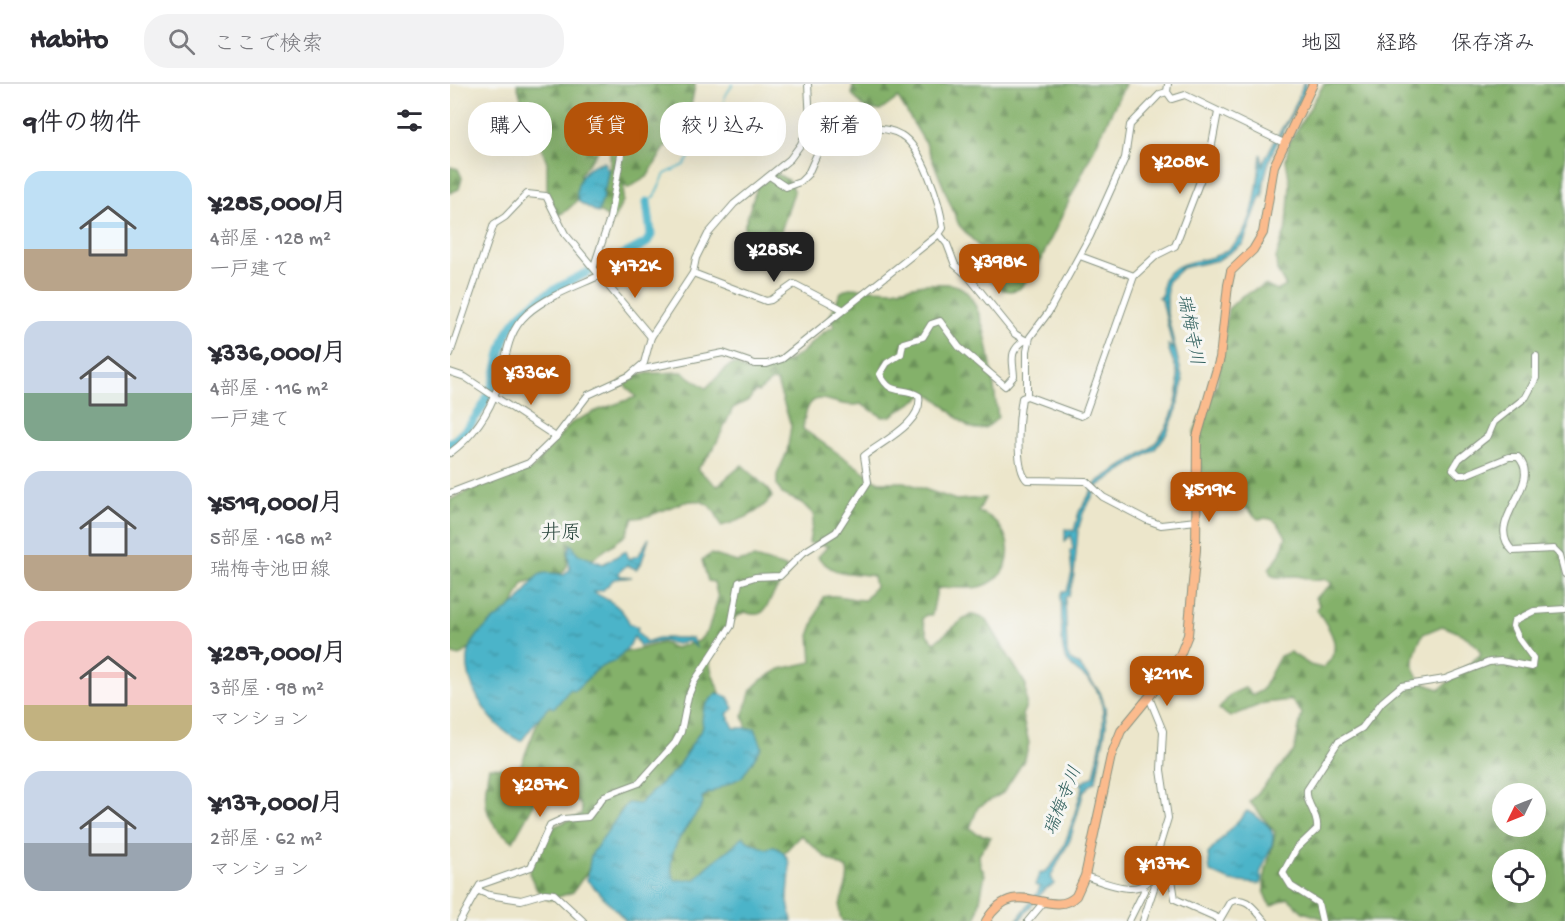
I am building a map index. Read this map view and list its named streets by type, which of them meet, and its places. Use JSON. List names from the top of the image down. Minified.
{"districts":["井原"],"water":["瑞梅寺川"],"north":"bottom left","page":{"header":"Habito","search":"ここで検索","nav":["地図","経路","保存済み"],"heading":"9件の物件","chip":["購入","賃貸","絞り込み","新着"],"price":["¥208K","¥285K","¥398K","¥172K","¥336K","¥519K","¥211K","¥287K","¥137K"],"list":[{"name":"¥285,000/月","note":"4部屋 · 128 m² · 一戸建て"},{"name":"¥336,000/月","note":"4部屋 · 116 m² · 一戸建て"},{"name":"¥519,000/月","note":"5部屋 · 168 m² · 瑞梅寺池田線"},{"name":"¥287,000/月","note":"3部屋 · 98 m² · マンション"},{"name":"¥137,000/月","note":"2部屋 · 62 m² · マンション"}]}}
